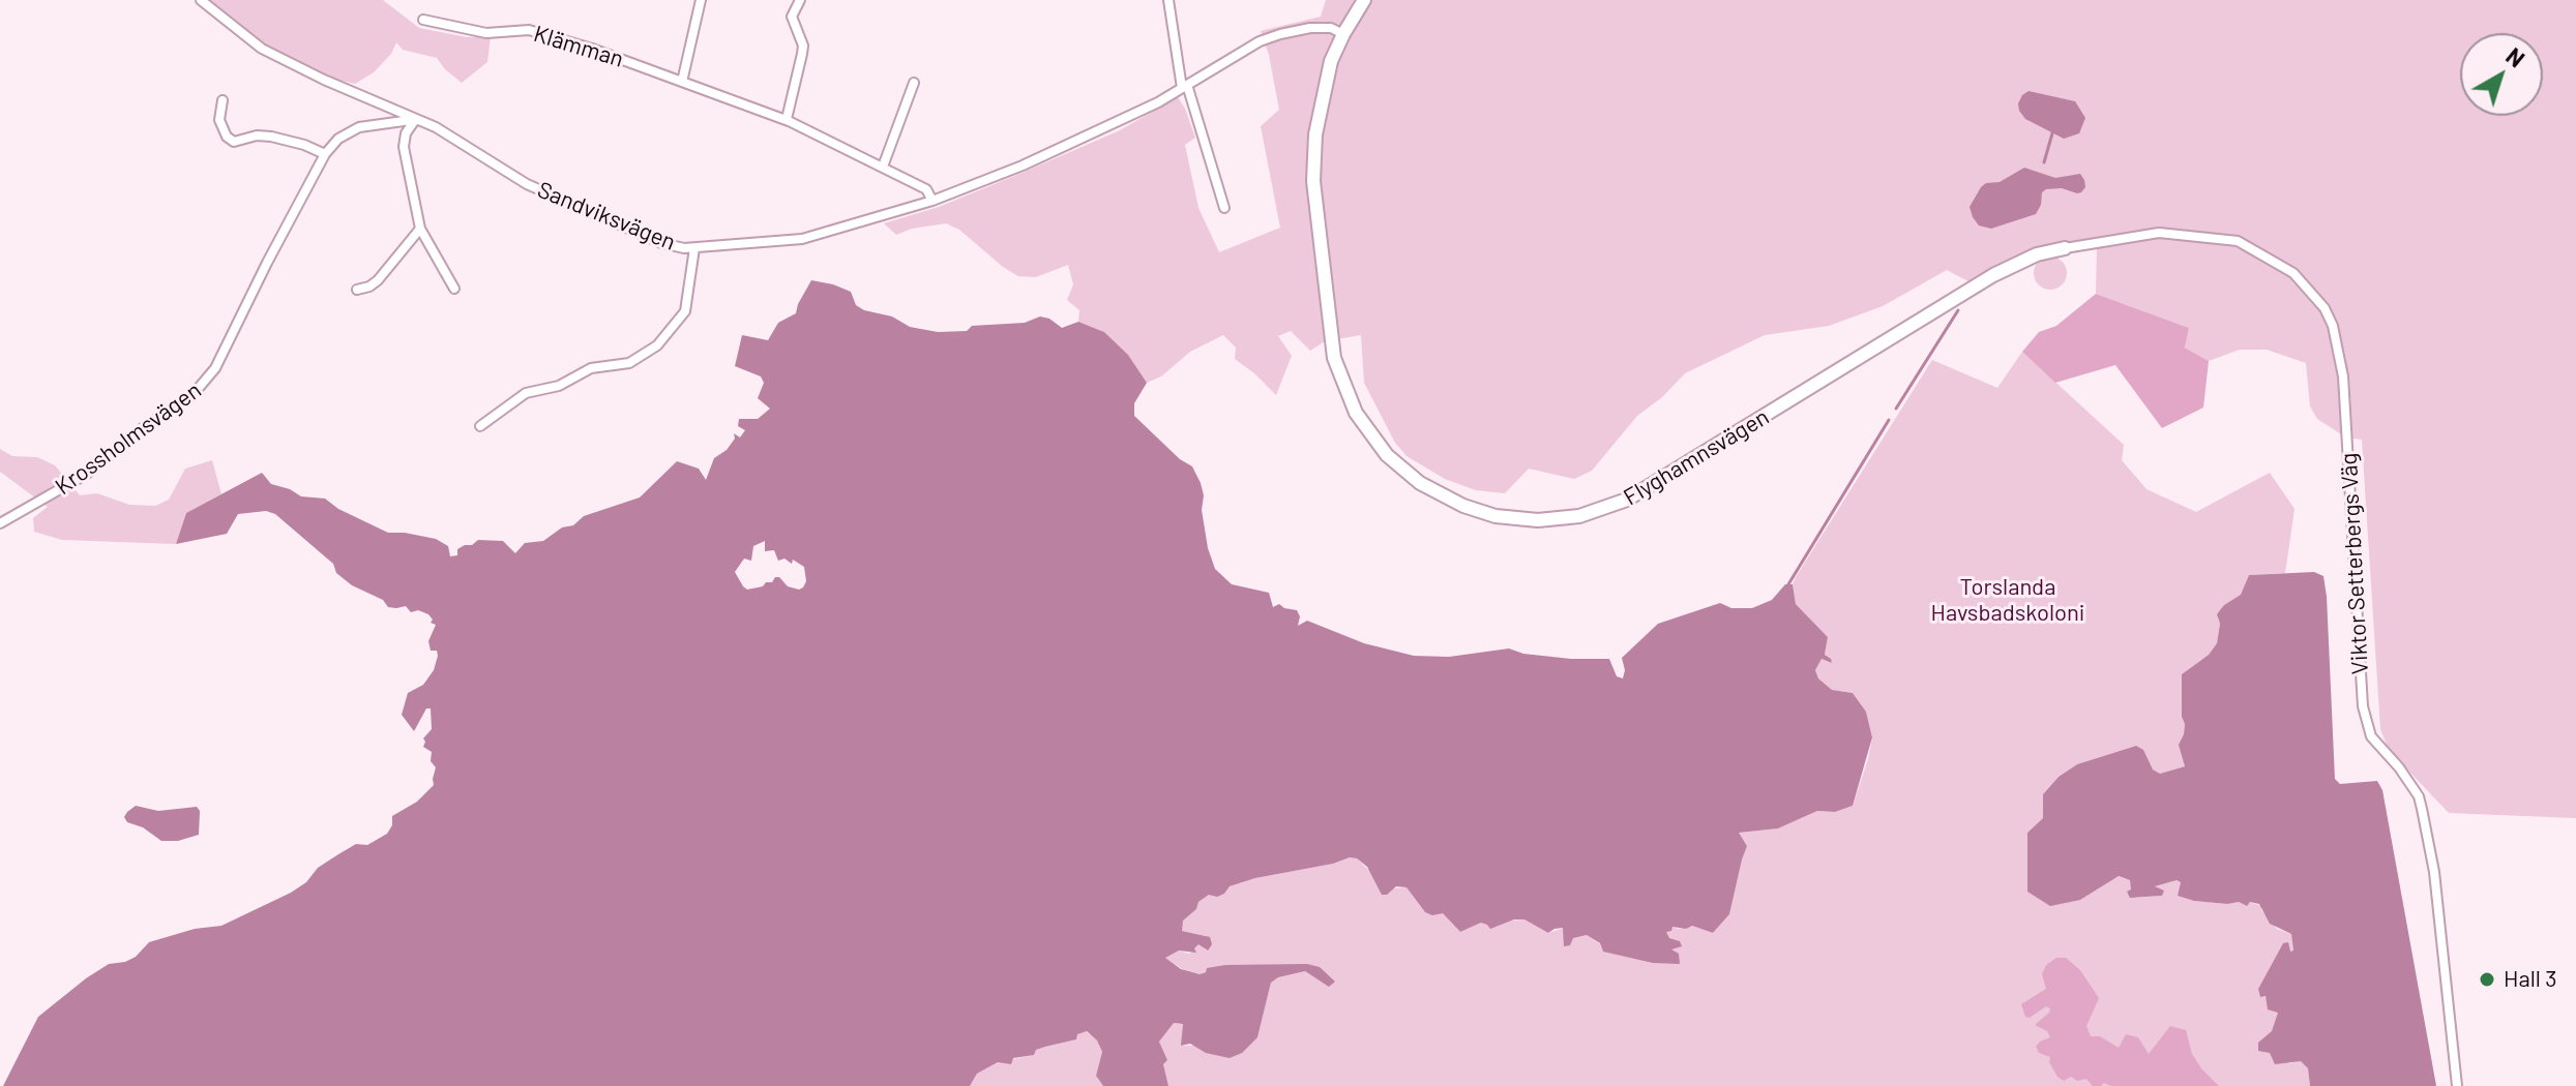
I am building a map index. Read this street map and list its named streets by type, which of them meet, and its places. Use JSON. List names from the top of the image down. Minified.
{"streets":{"street":["Klämman","Sandviksvägen","Krossholmsvägen","Flyghamnsvägen","Viktor Setterbergs Väg"]},"crossings":[["Klämman","Sandviksvägen"],["Sandviksvägen","Krossholmsvägen"],["Sandviksvägen","Flyghamnsvägen"],["Flyghamnsvägen","Viktor Setterbergs Väg"]],"parks":["Torslanda Havsbadskoloni"],"places":["Hall 3"],"north":"top right"}
